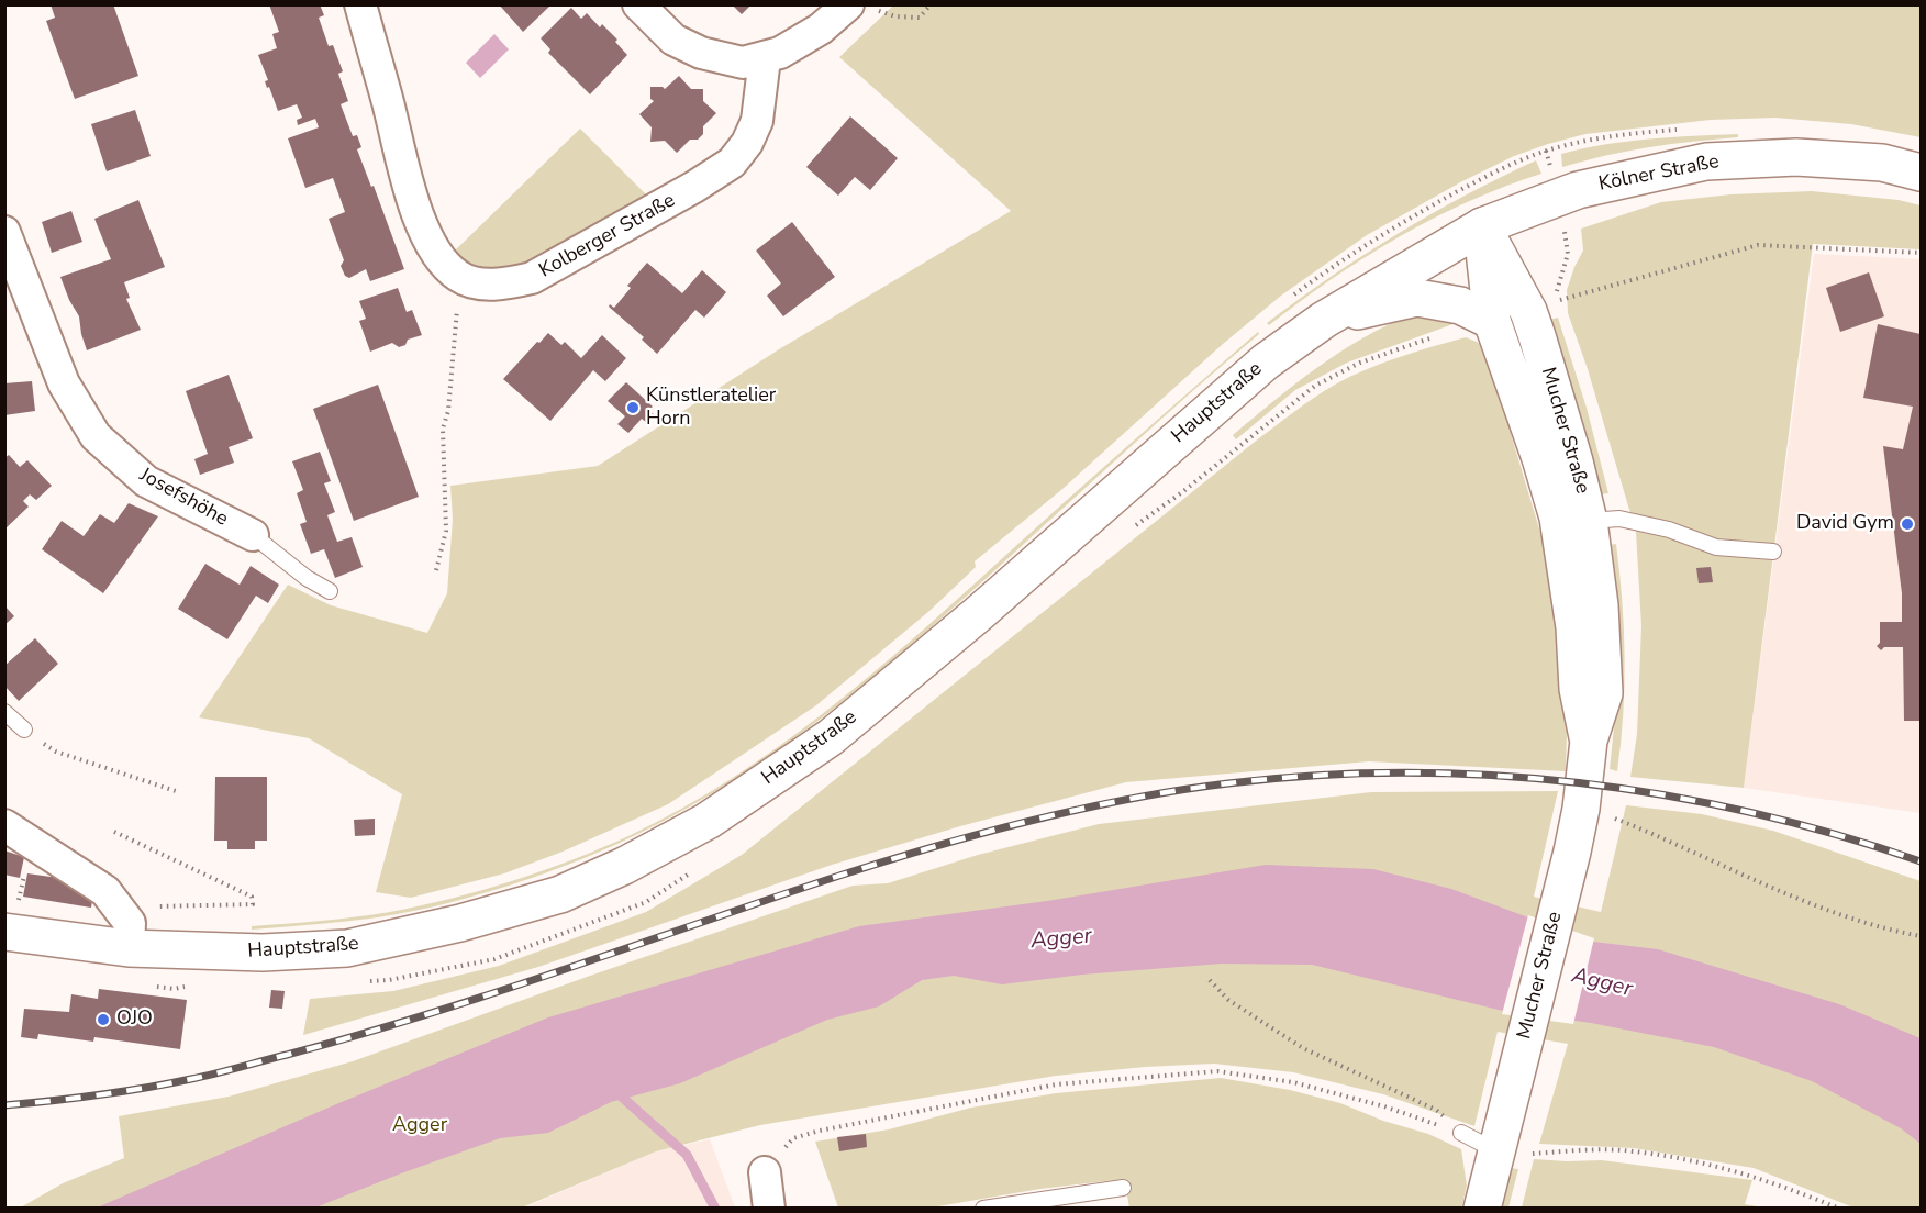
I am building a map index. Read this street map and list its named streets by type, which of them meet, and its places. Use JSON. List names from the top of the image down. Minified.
{"streets":{"main road":["Kölner Straße","Hauptstraße","Mucher Straße"],"street":["Kolberger Straße","Josefshöhe"]},"crossings":[["Kölner Straße","Hauptstraße"],["Kölner Straße","Mucher Straße"],["Hauptstraße","Mucher Straße"]],"water":["Agger"],"parks":["Agger"],"places":["Künstleratelier Horn","David Gym","OJO"]}
